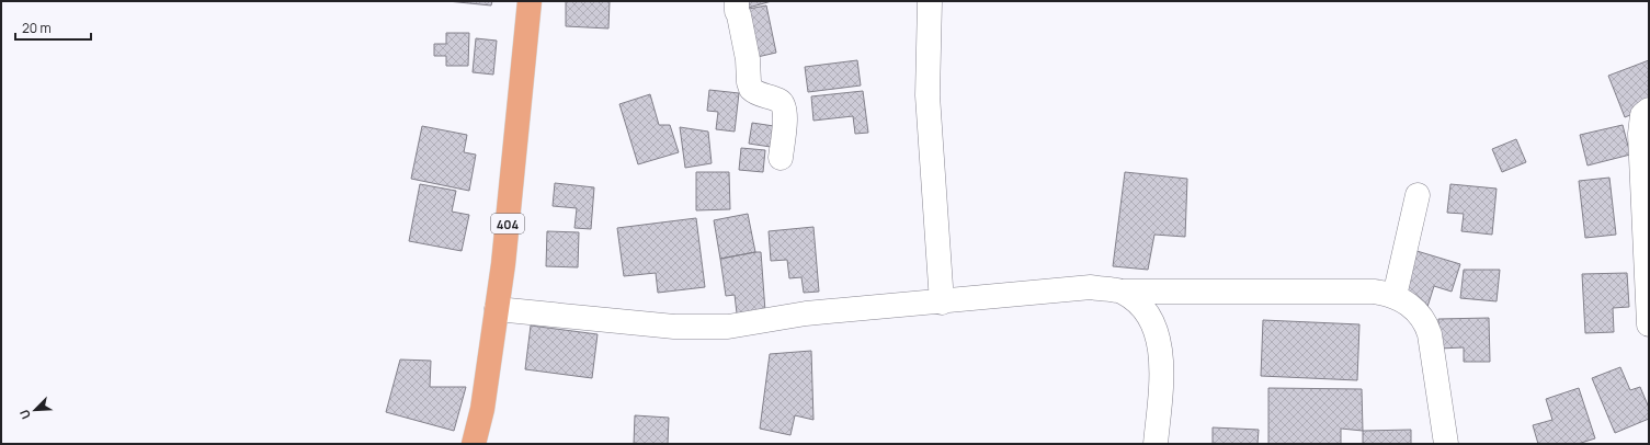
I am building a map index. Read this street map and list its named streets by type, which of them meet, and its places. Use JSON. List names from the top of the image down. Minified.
{"streets":{"main road":["404"]},"scale_bar":"20 m","north":"bottom left"}
